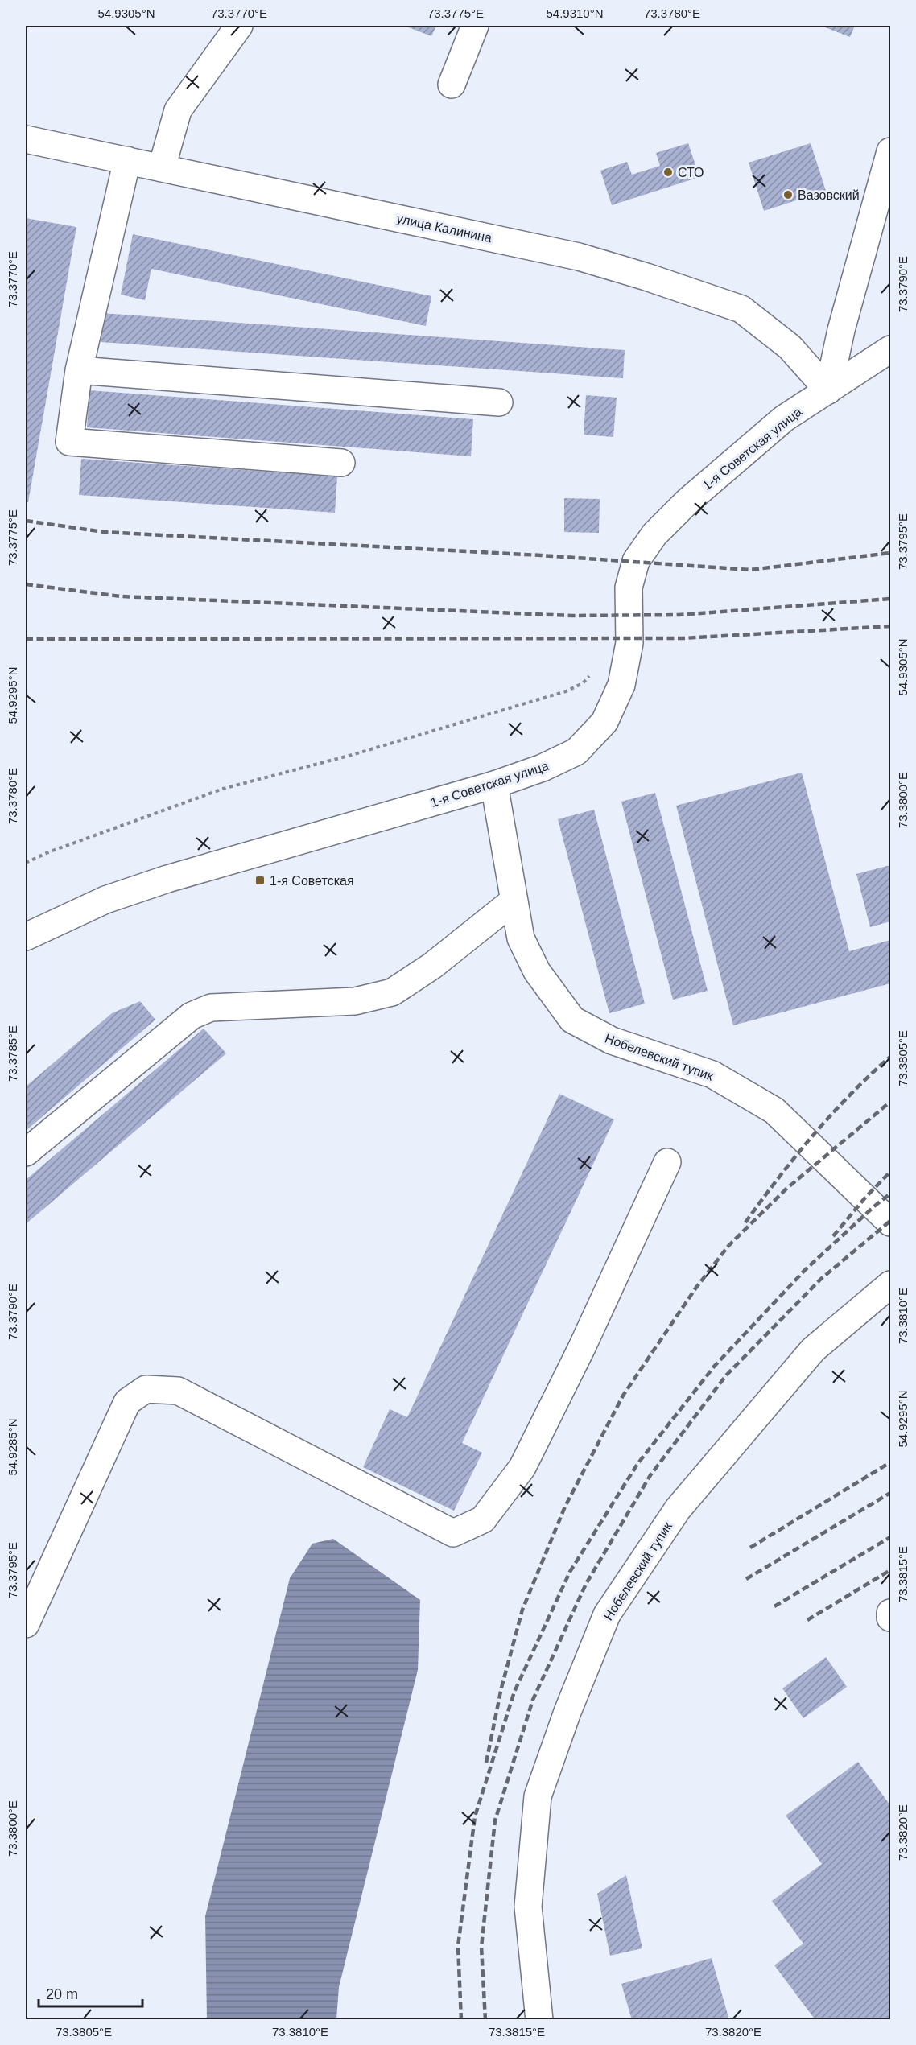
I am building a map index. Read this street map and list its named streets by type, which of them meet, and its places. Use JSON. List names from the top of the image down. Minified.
{"streets":{"street":["улица Калинина","1-я Советская улица","Нобелевский тупик"]},"crossings":[["улица Калинина","1-я Советская улица"],["1-я Советская улица","Нобелевский тупик"]],"places":{"other":["СТО","Вазовский"],"transit":["1-я Советская"]},"scale_bar":"20 m","coordinates":["54.9305°N","73.3770°E","73.3775°E","54.9310°N","73.3780°E","73.3790°E","73.3795°E","54.9295°N","73.3800°E","73.3785°E","73.3805°E","73.3810°E","54.9285°N","73.3815°E","73.3820°E"]}
